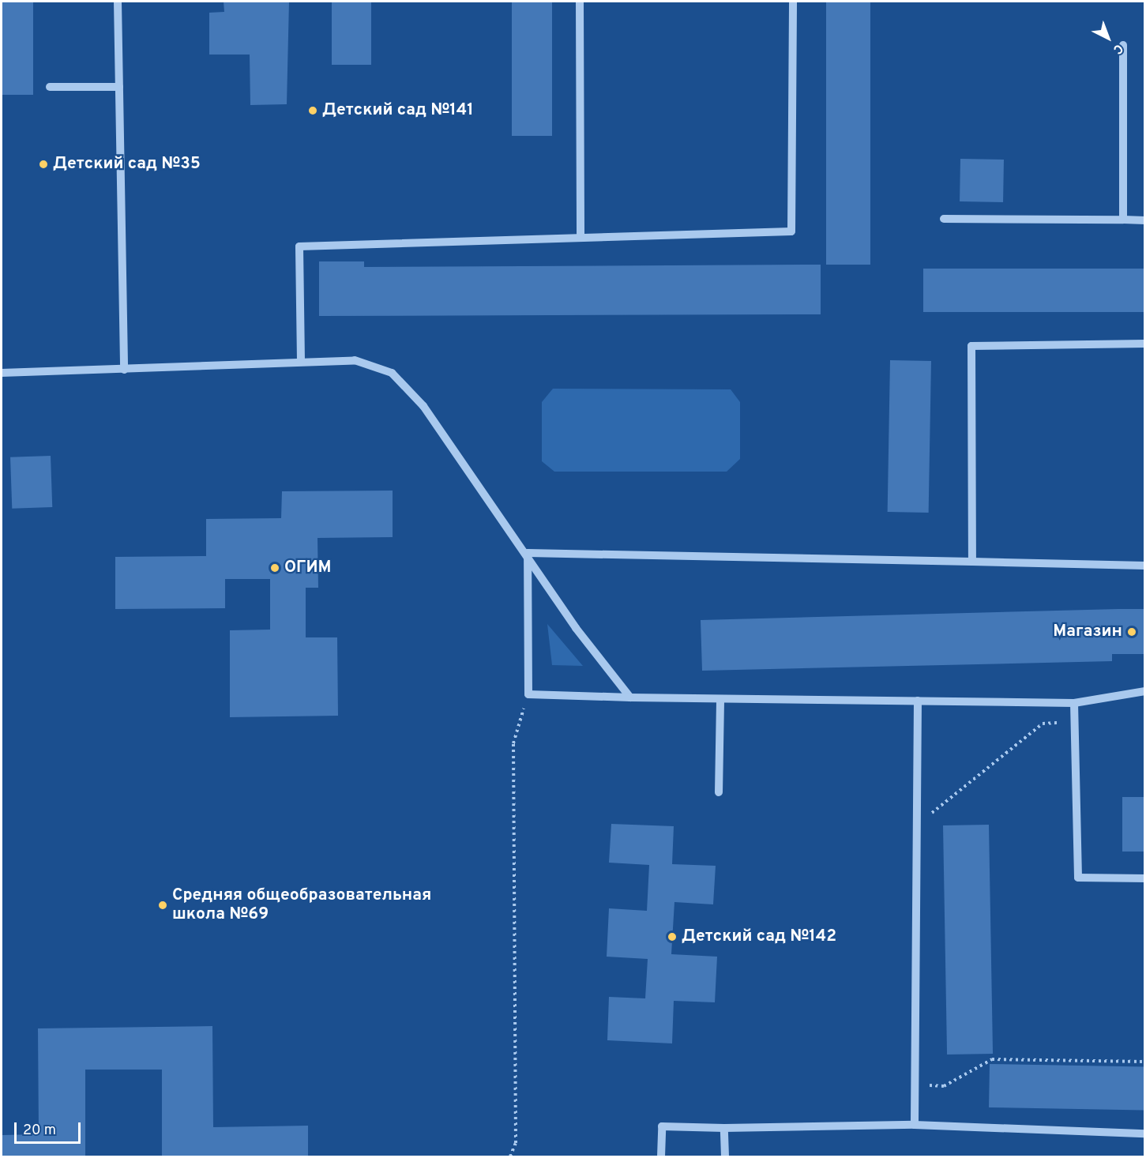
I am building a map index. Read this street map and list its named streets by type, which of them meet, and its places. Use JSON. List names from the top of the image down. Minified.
{"places":["Детский сад №141","Детский сад №35","ОГИМ","Магазин","Средняя общеобразовательная школа №69","Детский сад №142"],"scale_bar":"20 m","north":"bottom right"}
